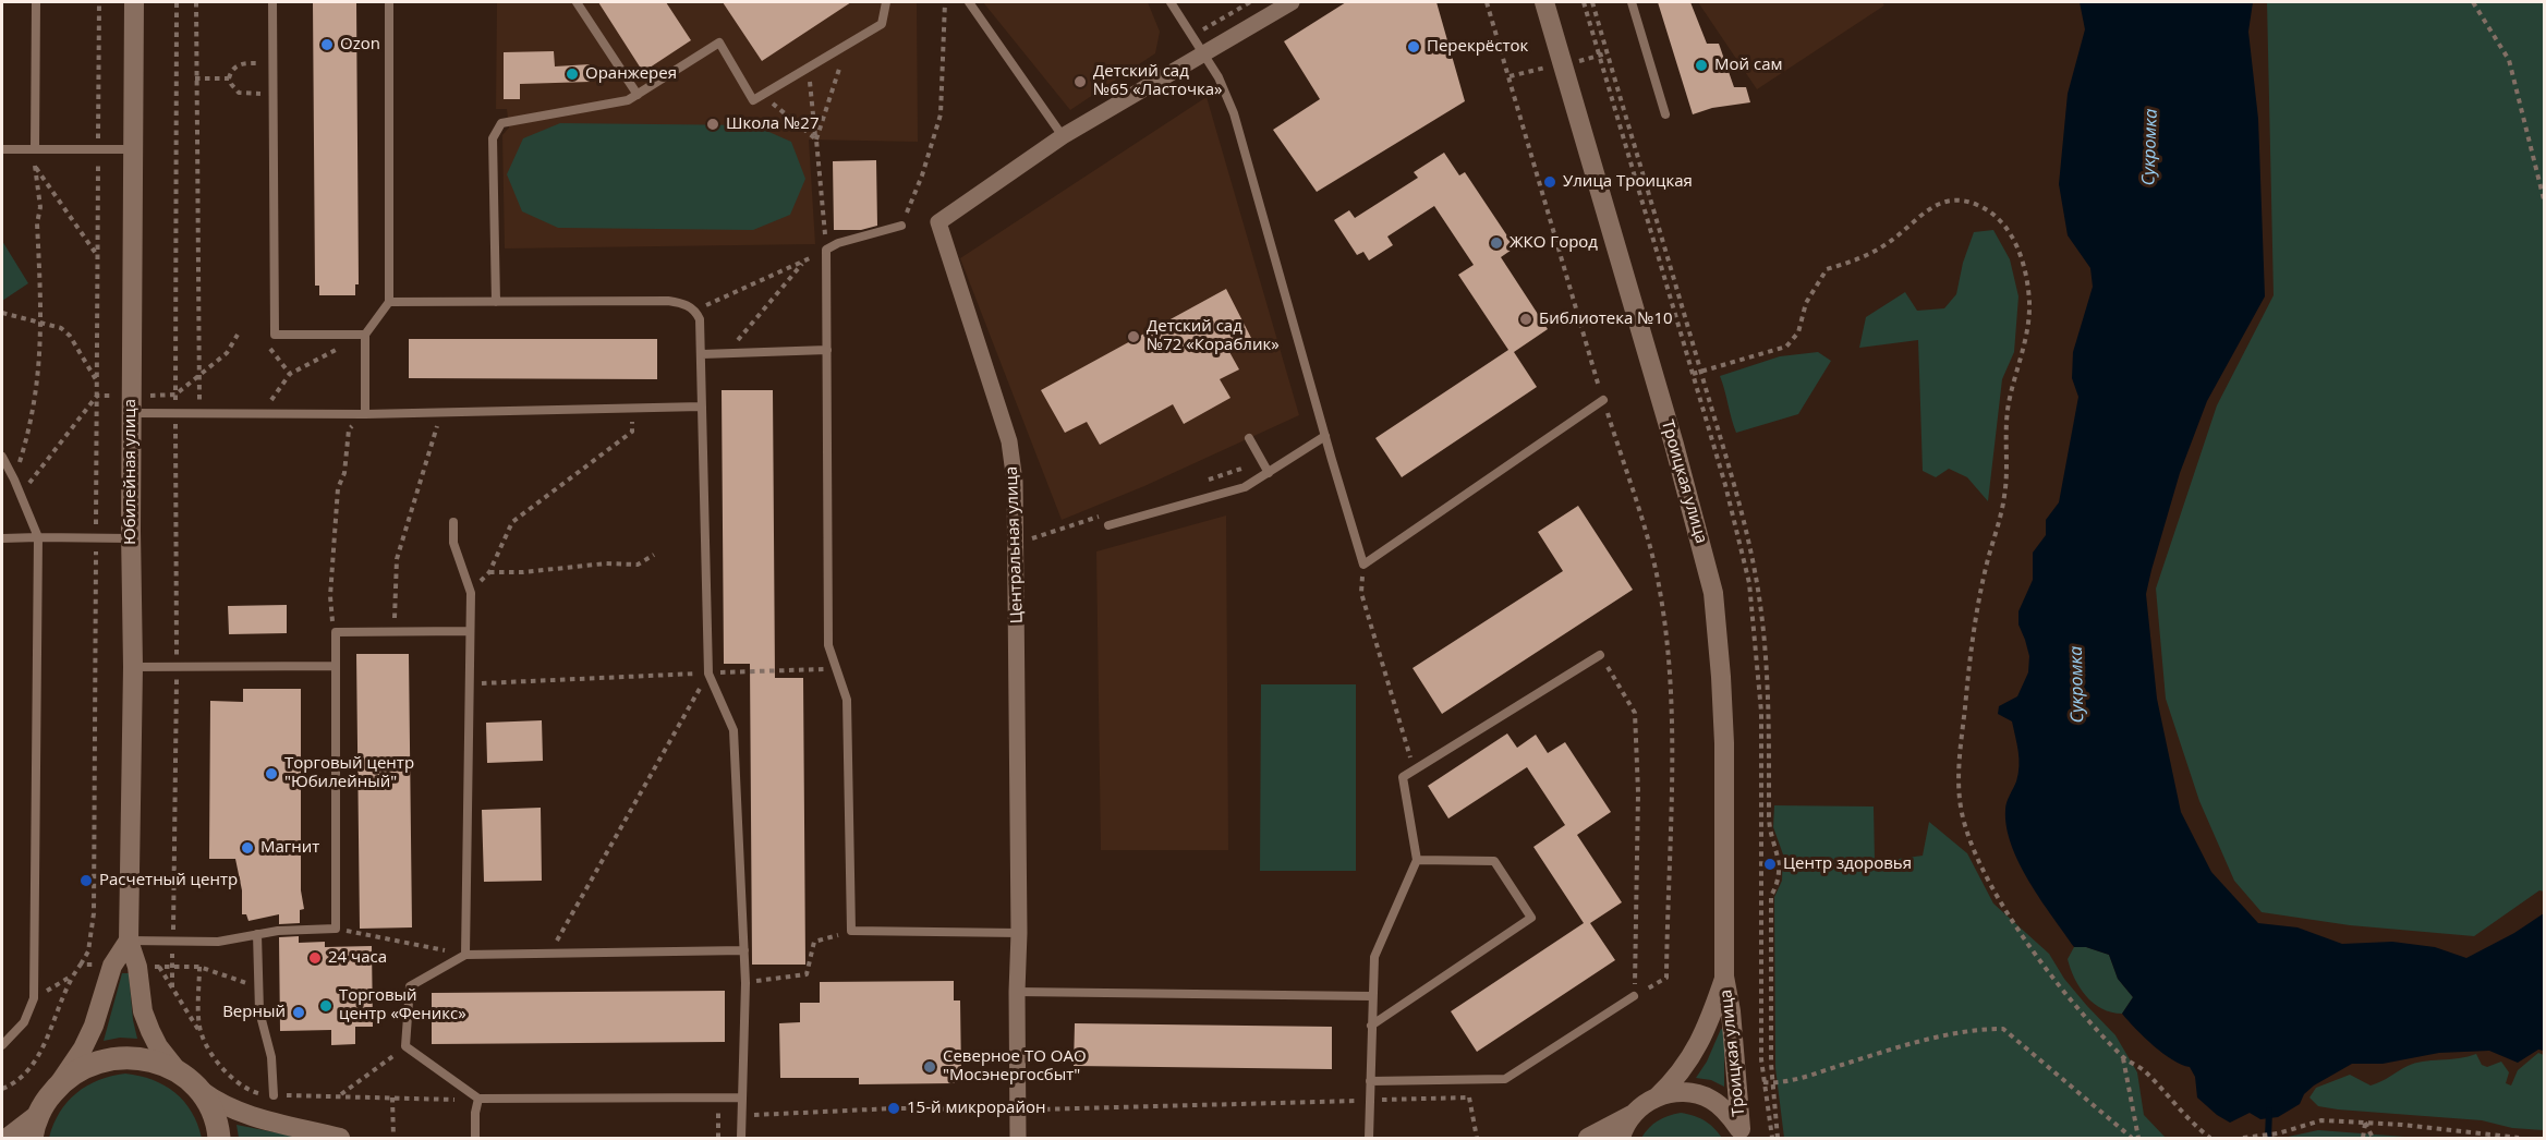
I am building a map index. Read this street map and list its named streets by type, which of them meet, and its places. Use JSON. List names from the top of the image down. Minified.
{"streets":{"street":["Юбилейная улица","Троицкая улица","Центральная улица"]},"water":["Сукромка"],"places":["Ozon","Перекрёсток","Мой сам","Оранжерея","Детский сад №65 «Ласточка»","Школа №27","Улица Троицкая","ЖКО Город","Библиотека №10","Детский сад №72 «Кораблик»","Торговый центр \"Юбилейный\"","Магнит","Центр здоровья","Расчетный центр","24 часа","Торговый центр «Феникс»","Верный","Северное ТО ОАО \"Мосэнергосбыт\"","15-й микрорайон"]}
